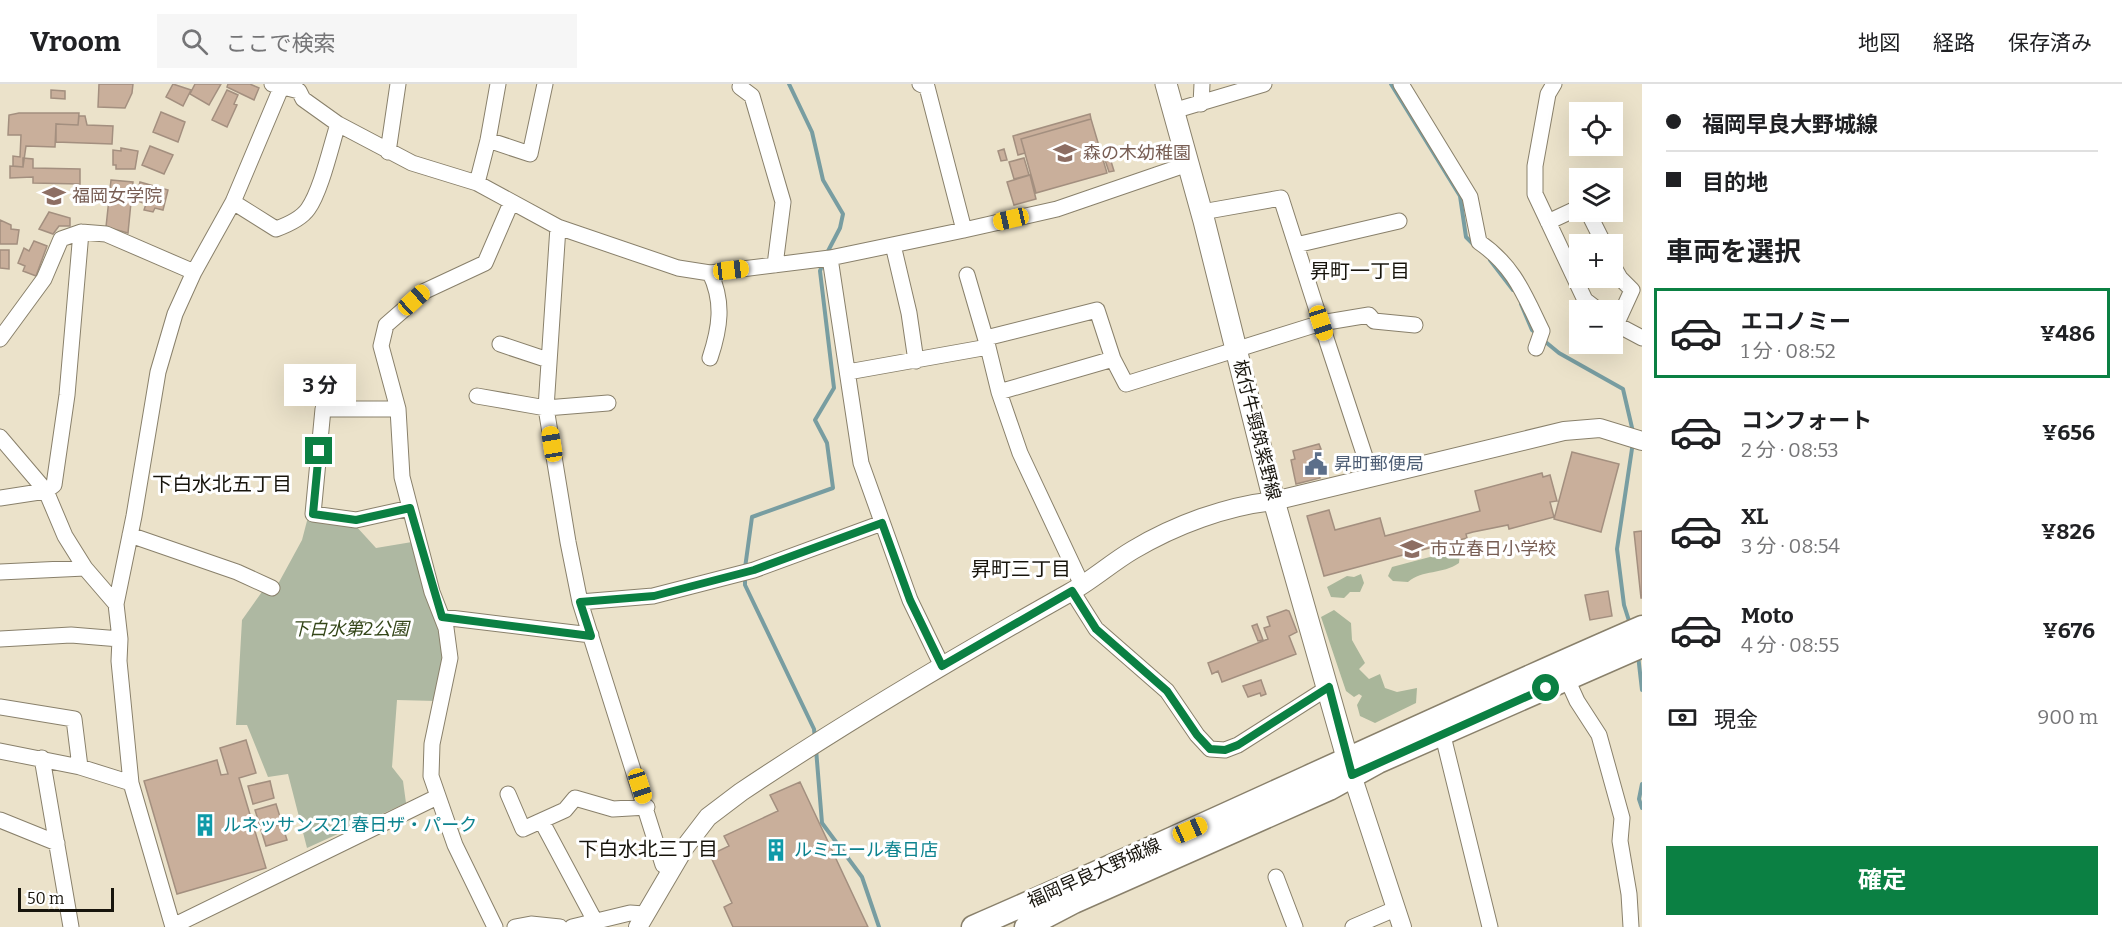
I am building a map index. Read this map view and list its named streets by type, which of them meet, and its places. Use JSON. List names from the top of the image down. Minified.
{"streets":{"main road":["板付牛頸筑紫野線","福岡早良大野城線"]},"crossings":[["板付牛頸筑紫野線","福岡早良大野城線"]],"districts":["昇町一丁目","下白水北五丁目","昇町三丁目","下白水北三丁目"],"parks":["下白水第2公園"],"places":{"school or university":["森の木幼稚園","福岡女学院","市立春日小学校"],"public building":["昇町郵便局"],"building":["ルネッサンス21 春日ザ・パーク","ルミエール春日店"]},"scale_bar":"50 m","page":{"header":"Vroom","search":"ここで検索","nav":["地図","経路","保存済み"],"banner":["福岡早良大野城線","目的地"],"map_buttons":["+","−"],"heading":"車両を選択","list":[{"name":"エコノミー","note":"1 分 · 08:52","value":"¥486"},{"name":"コンフォート","note":"2 分 · 08:53","value":"¥656"},{"name":"XL","note":"3 分 · 08:54","value":"¥826"},{"name":"Moto","note":"4 分 · 08:55","value":"¥676"}],"bubble":"3 分","pay":["現金","900 m"],"buttons":"確定","scale":"50 m"}}
